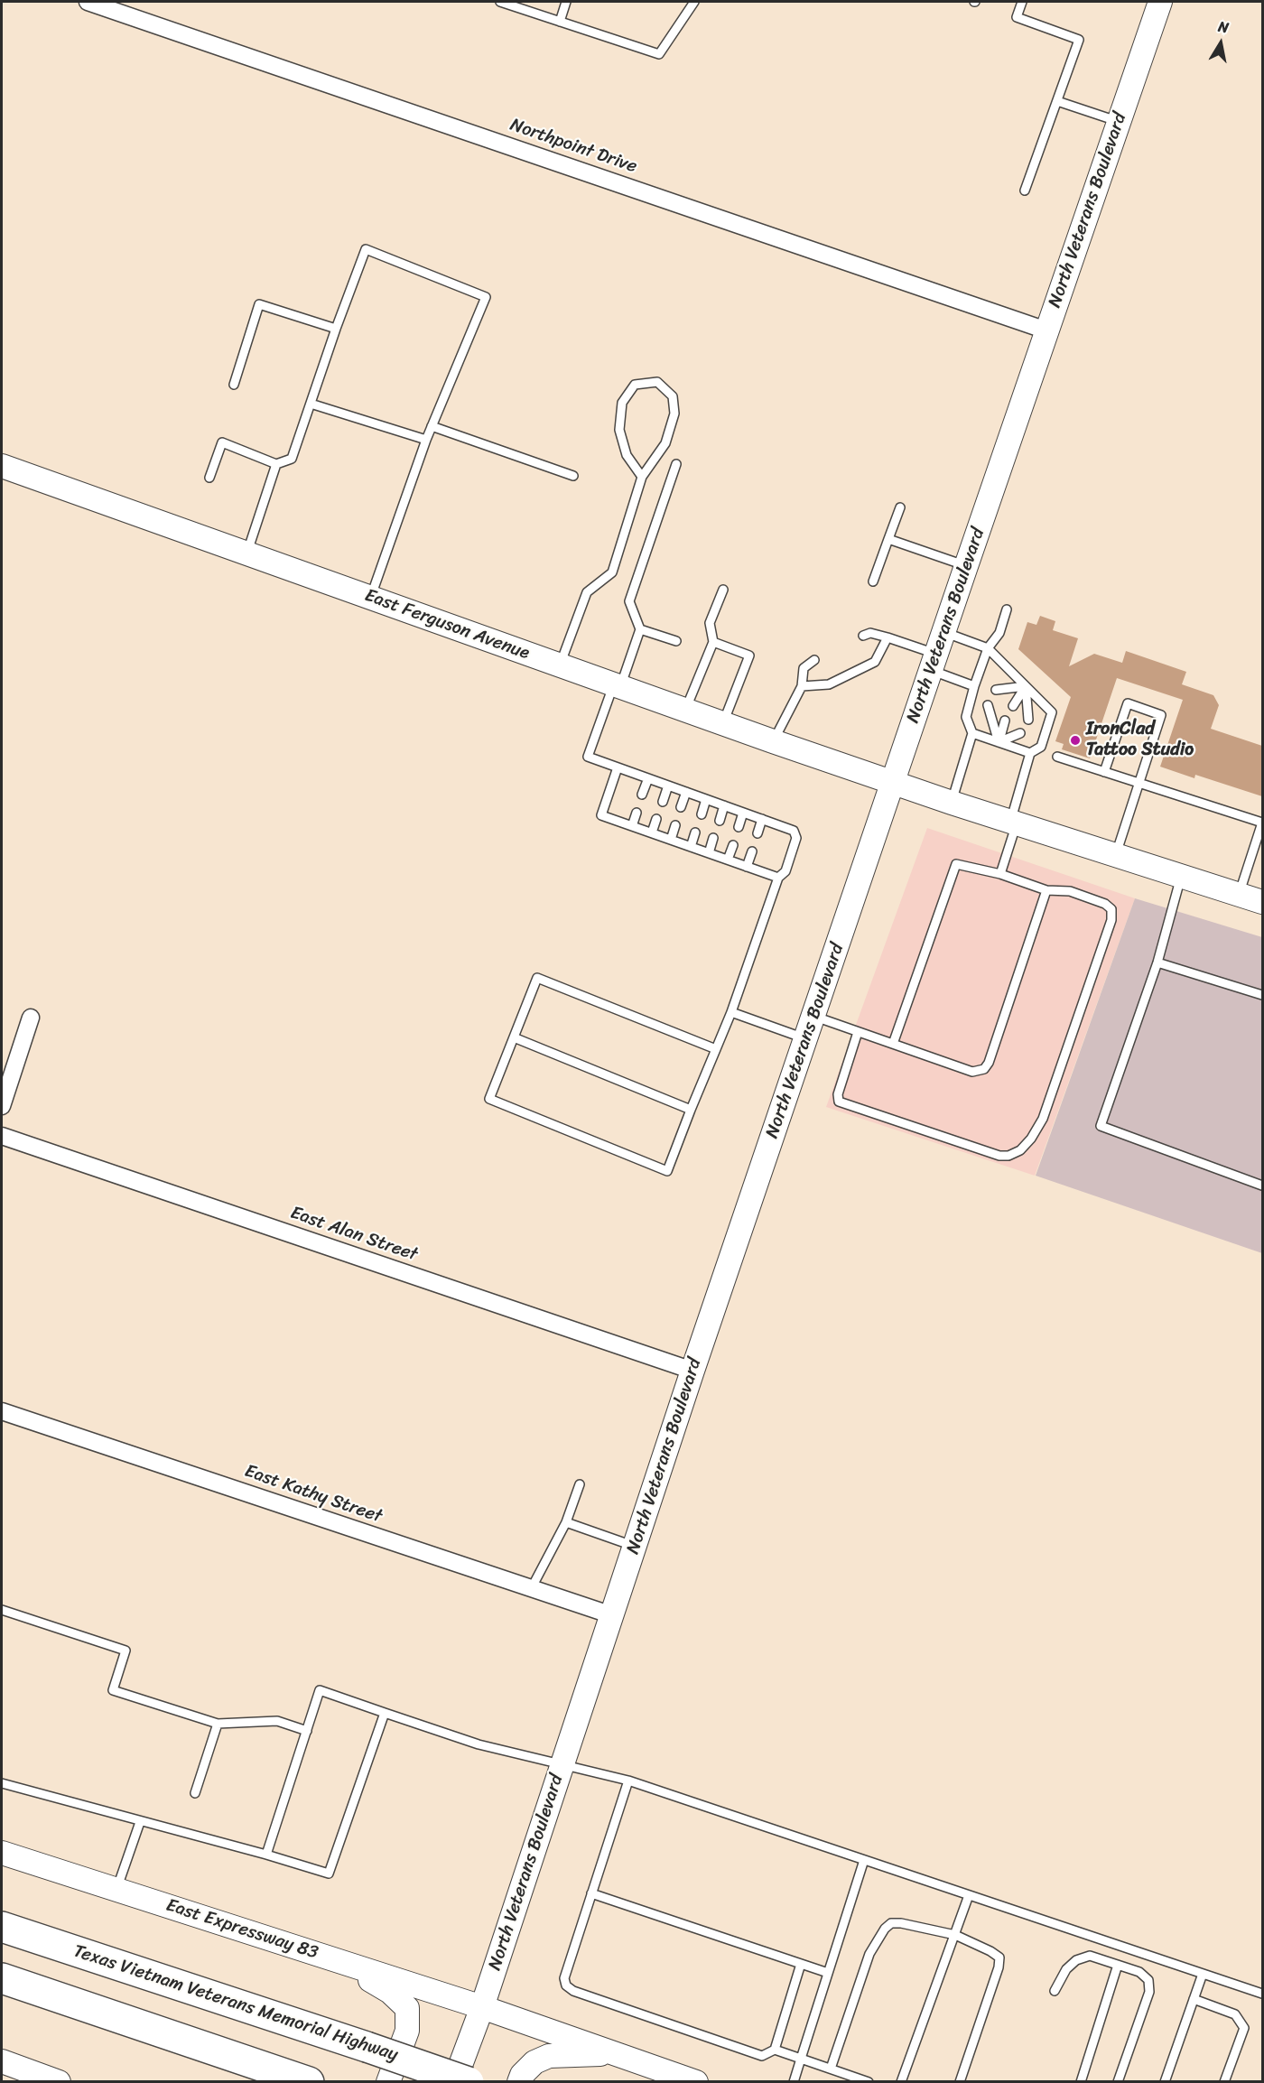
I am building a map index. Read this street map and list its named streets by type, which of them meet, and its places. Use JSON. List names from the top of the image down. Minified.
{"streets":{"highway":["Texas Vietnam Veterans Memorial Highway"],"main road":["North Veterans Boulevard","East Ferguson Avenue","East Expressway 83"],"street":["Northpoint Drive","East Alan Street","East Kathy Street"]},"crossings":[["Northpoint Drive","North Veterans Boulevard"],["North Veterans Boulevard","East Ferguson Avenue"],["North Veterans Boulevard","East Alan Street"],["North Veterans Boulevard","East Kathy Street"],["North Veterans Boulevard","East Expressway 83"]],"places":["IronClad Tattoo Studio"],"north":"top"}
